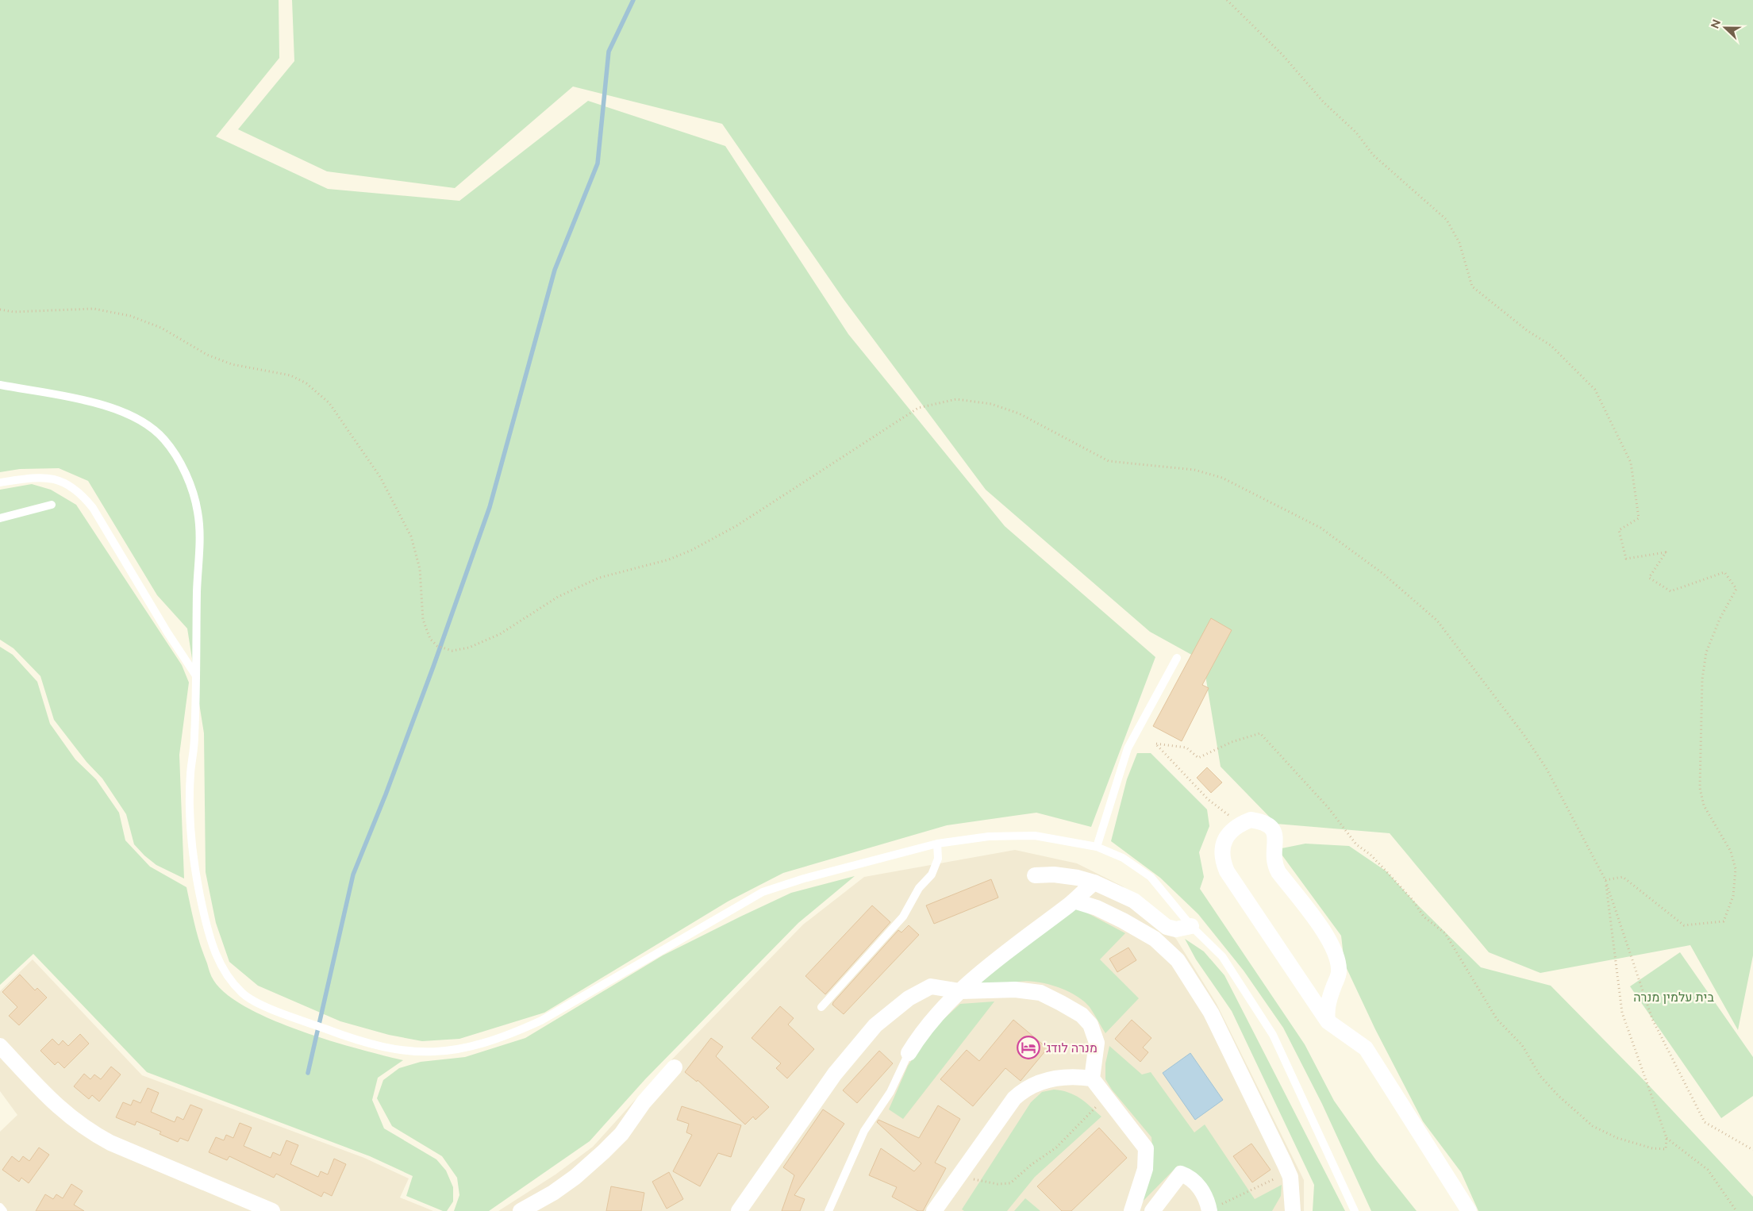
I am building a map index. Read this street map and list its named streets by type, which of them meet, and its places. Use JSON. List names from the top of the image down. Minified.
{"parks":["בית עלמין מנרה"],"places":{"hotel":["'מנרה לודג"]},"north":"left"}
